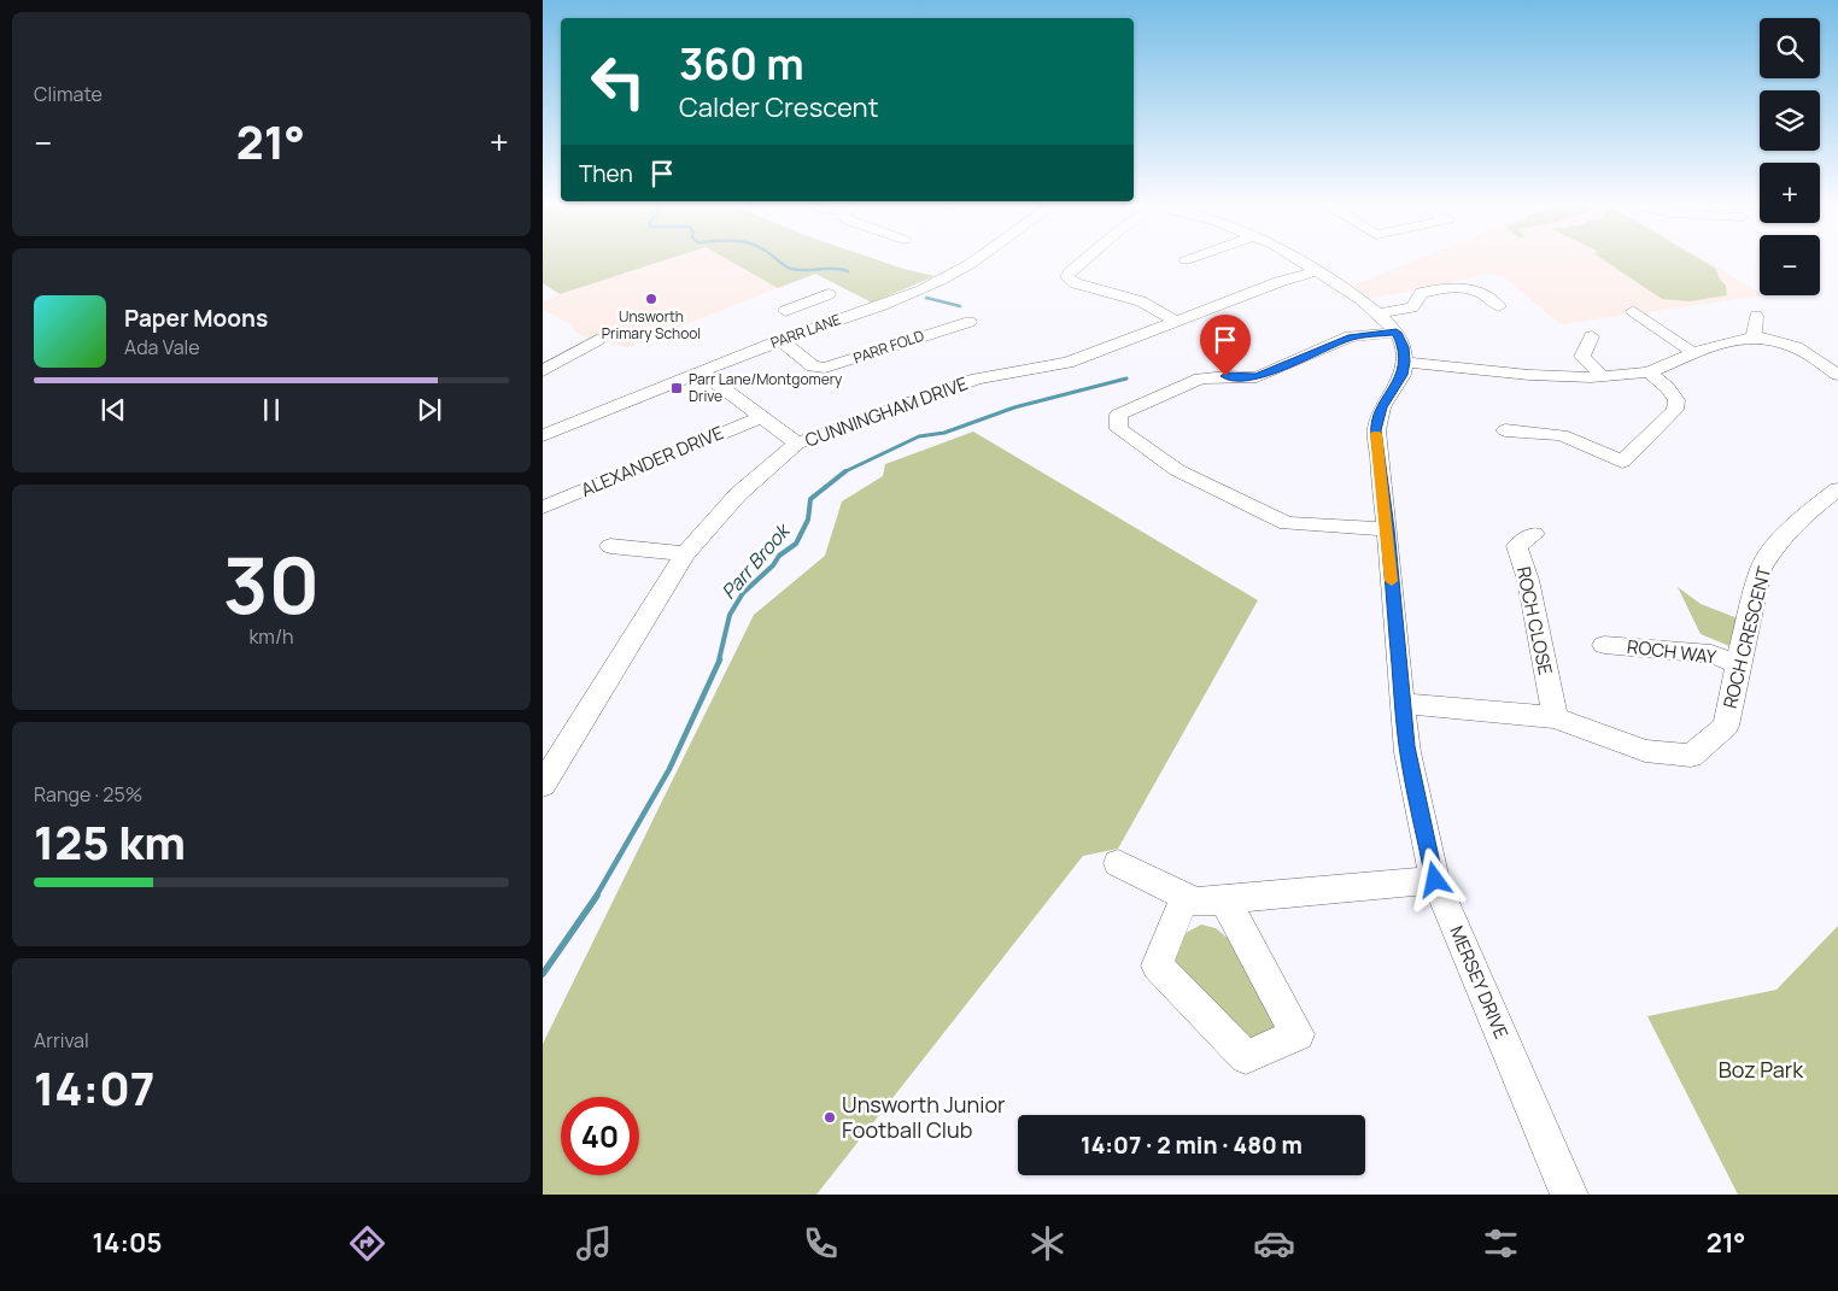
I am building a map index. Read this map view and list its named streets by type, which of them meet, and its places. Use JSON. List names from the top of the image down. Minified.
{"streets":{"street":["PARR LANE","PARR FOLD","CUNNINGHAM DRIVE","ALEXANDER DRIVE","ROCH CLOSE","ROCH CRESCENT","ROCH WAY","MERSEY DRIVE"]},"crossings":[["PARR LANE","PARR FOLD"],["ROCH CLOSE","ROCH CRESCENT"],["ROCH CRESCENT","ROCH WAY"],["ROCH CRESCENT","MERSEY DRIVE"]],"water":["Parr Brook"],"parks":["Boz Park"],"places":{"other":["Unsworth Primary School","Unsworth Junior Football Club"],"transit":["Parr Lane/Montgomery Drive"]},"page":{"tile":["Climate",["30","km/h"],["Range · 25%","125 km"],["Arrival","14:07"]],"map_buttons":["+","−"],"turn":["360 m","Calder Crescent"],"heat":["−","21°","+"],"then":"Then","song":["Paper Moons","Ada Vale"],"limit":"40","trip":"14:07 · 2 min · 480 m","tabs":["14:05","21°"]}}
